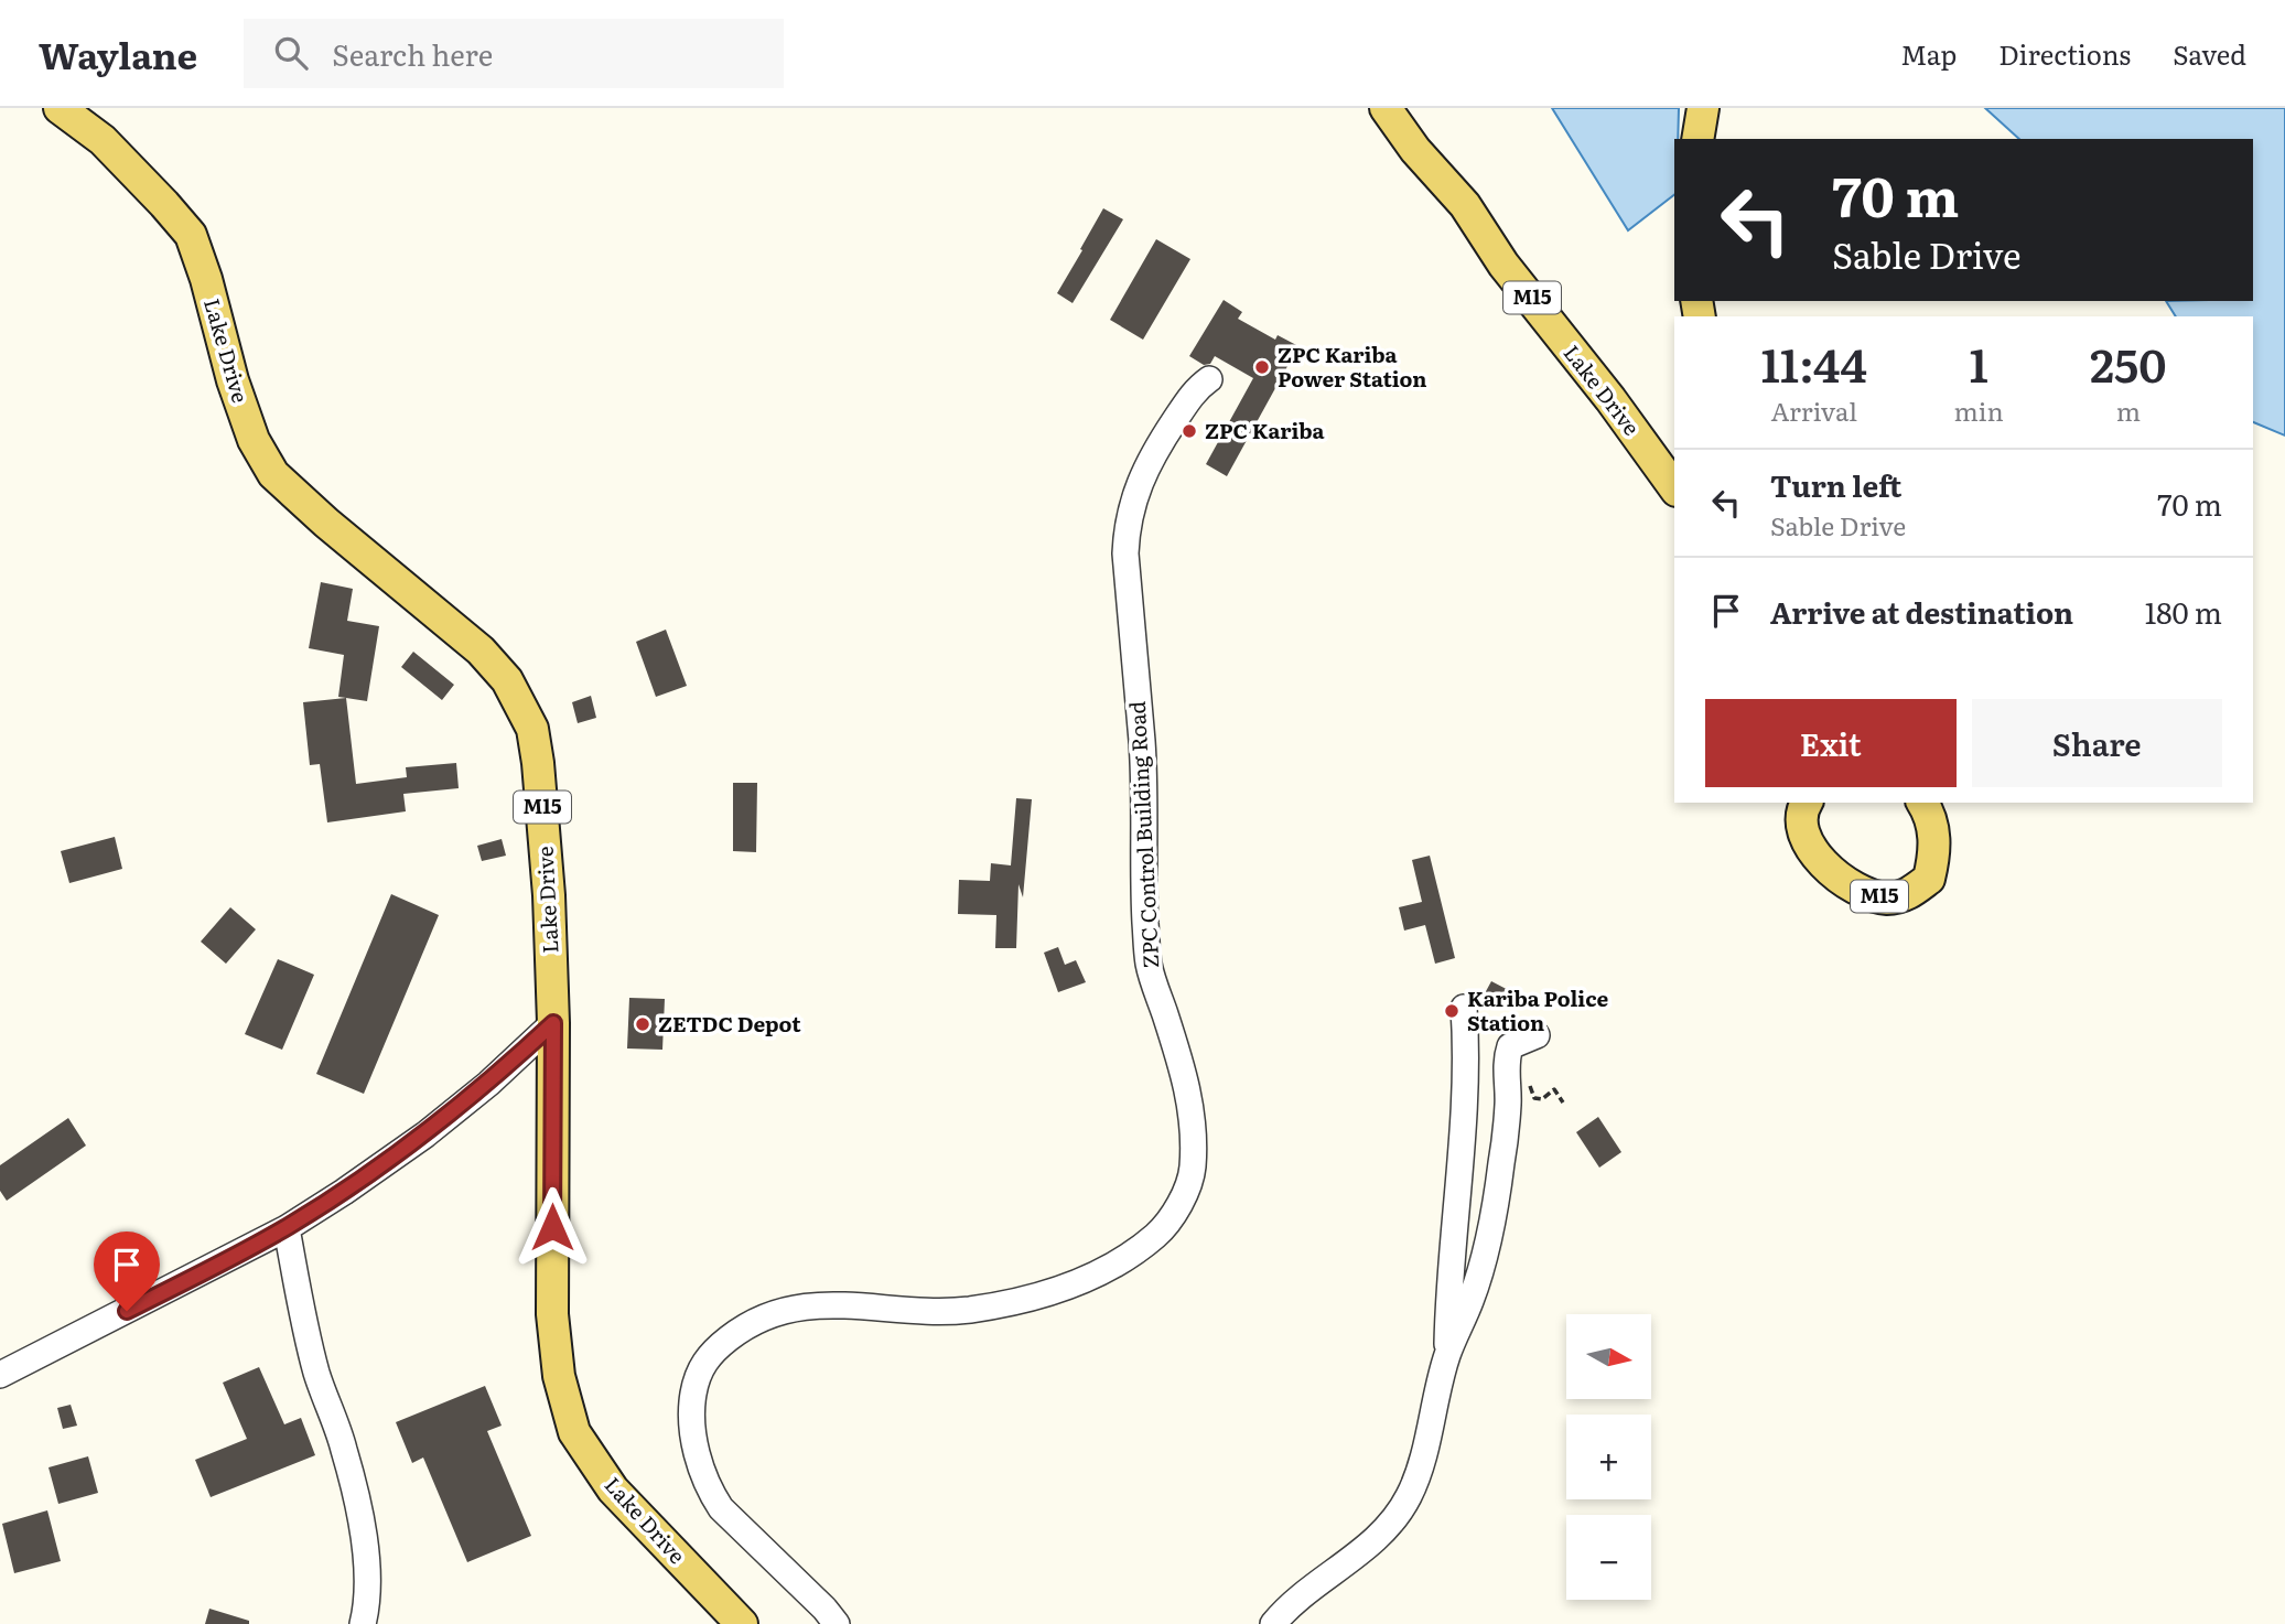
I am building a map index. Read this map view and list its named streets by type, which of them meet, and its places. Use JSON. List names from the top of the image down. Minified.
{"streets":{"main road":["M15","Lake Drive"],"street":["ZPC Control Building Road"]},"places":["ZPC Kariba Power Station","ZPC Kariba","Kariba Police Station","ZETDC Depot"],"north":"right","page":{"header":"Waylane","search":"Search here","nav":["Map","Directions","Saved"],"turn":["70 m","Sable Drive"],"eta":["11:44","Arrival","1","min","250","m"],"list":[{"name":"Turn left","note":"Sable Drive","value":"70 m"},{"name":"Arrive at destination","value":"180 m"}],"buttons":["Exit","Share"],"map_buttons":["+","−"]}}
